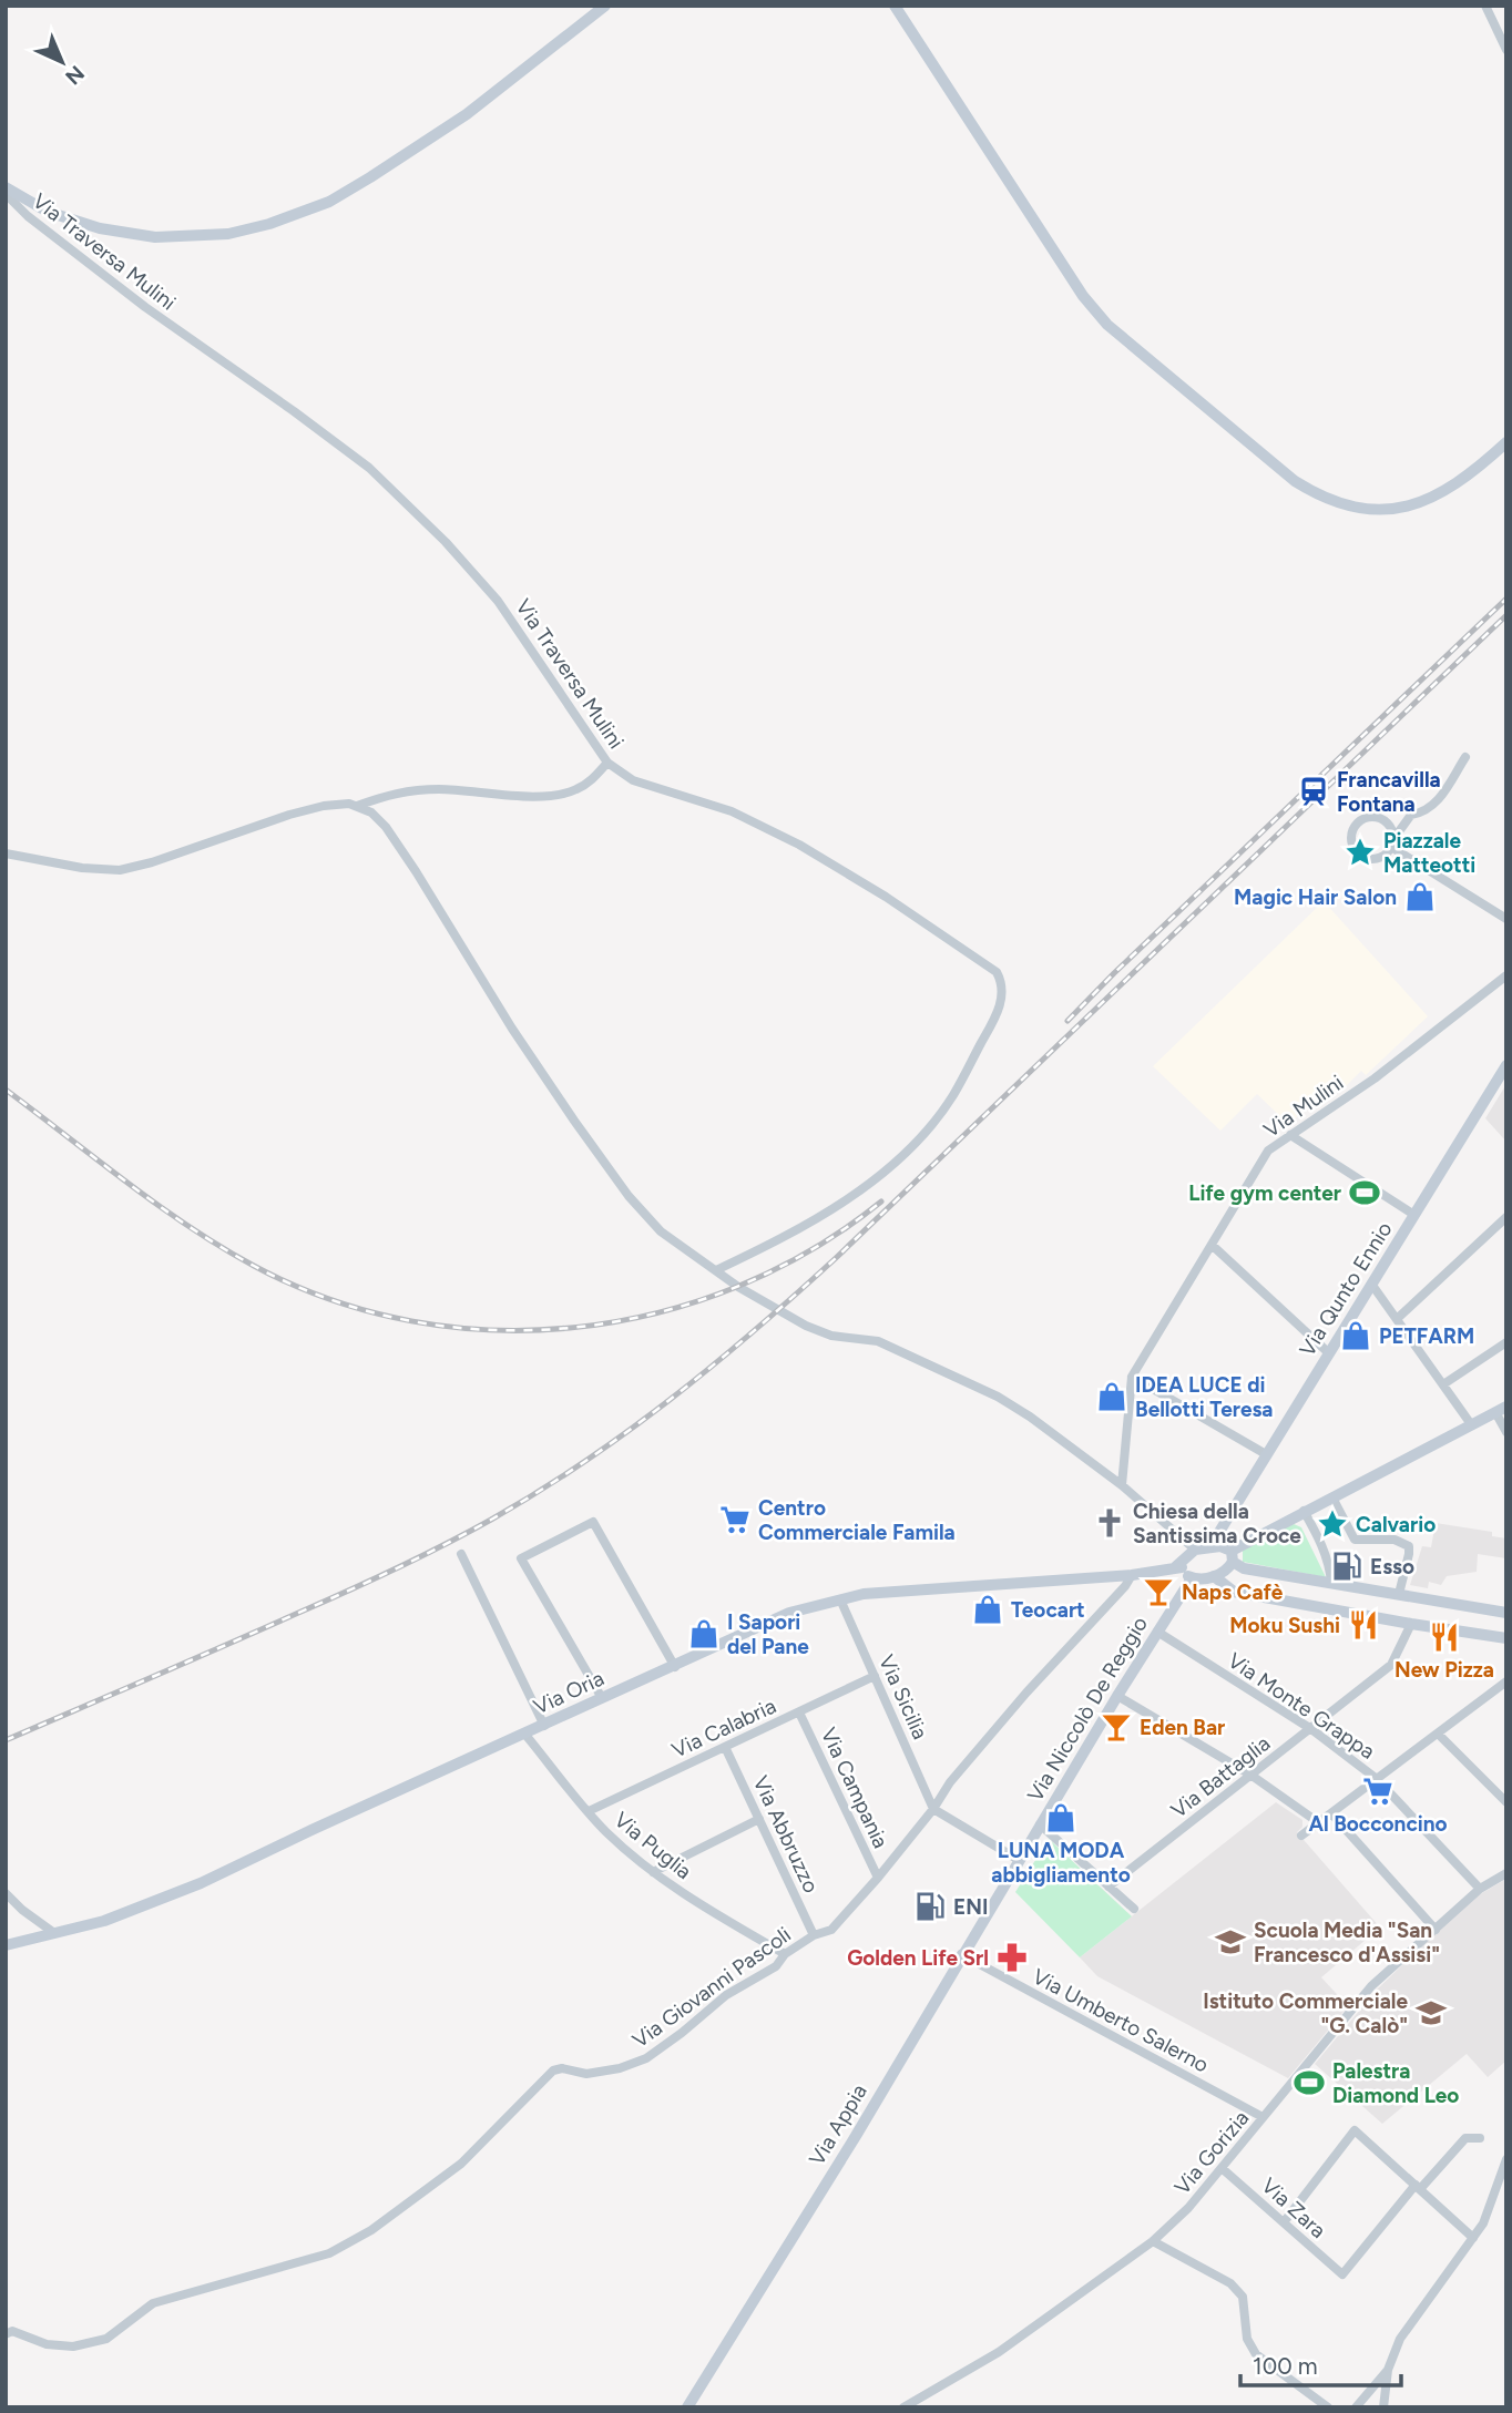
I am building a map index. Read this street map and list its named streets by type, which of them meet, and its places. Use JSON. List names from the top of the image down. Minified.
{"streets":{"main road":["Via Qunto Ennio","Via Oria","Via Niccolò De Reggio","Via Appia"],"street":["Via Traversa Mulini","Via Mulini","Via Sicilia","Via Monte Grappa","Via Calabria","Via Battaglia","Via Campania","Via Abbruzzo","Via Puglia","Via Giovanni Pascoli","Via Umberto Salerno","Via Gorizia","Via Zara"]},"crossings":[["Via Oria","Via Sicilia"],["Via Oria","Via Puglia"],["Via Oria","Via Giovanni Pascoli"],["Via Sicilia","Via Calabria"],["Via Sicilia","Via Giovanni Pascoli"],["Via Monte Grappa","Via Niccolò De Reggio"],["Via Monte Grappa","Via Battaglia"],["Via Monte Grappa","Via Gorizia"],["Via Niccolò De Reggio","Via Appia"],["Via Calabria","Via Campania"],["Via Calabria","Via Abbruzzo"],["Via Calabria","Via Puglia"],["Via Campania","Via Giovanni Pascoli"],["Via Abbruzzo","Via Giovanni Pascoli"],["Via Puglia","Via Giovanni Pascoli"],["Via Umberto Salerno","Via Appia"],["Via Umberto Salerno","Via Gorizia"],["Via Gorizia","Via Zara"]],"places":{"station":["Francavilla Fontana"],"place":["Piazzale Matteotti","Calvario"],"shop":["Magic Hair Salon","PETFARM","IDEA LUCE di Bellotti Teresa","Teocart","I Sapori del Pane","LUNA MODA abbigliamento"],"sports":["Life gym center","Palestra Diamond Leo"],"supermarket":["Centro Commerciale Famila","Al Bocconcino"],"church":["Chiesa della Santissima Croce"],"fuel station":["Esso","ENI"],"bar":["Naps Cafè","Eden Bar"],"restaurant":["Moku Sushi","New Pizza"],"school or university":["Scuola Media \"San Francesco d'Assisi\"","Istituto Commerciale \"G. Calò\""],"pharmacy":["Golden Life Srl"]},"scale_bar":"100 m","north":"bottom right"}
